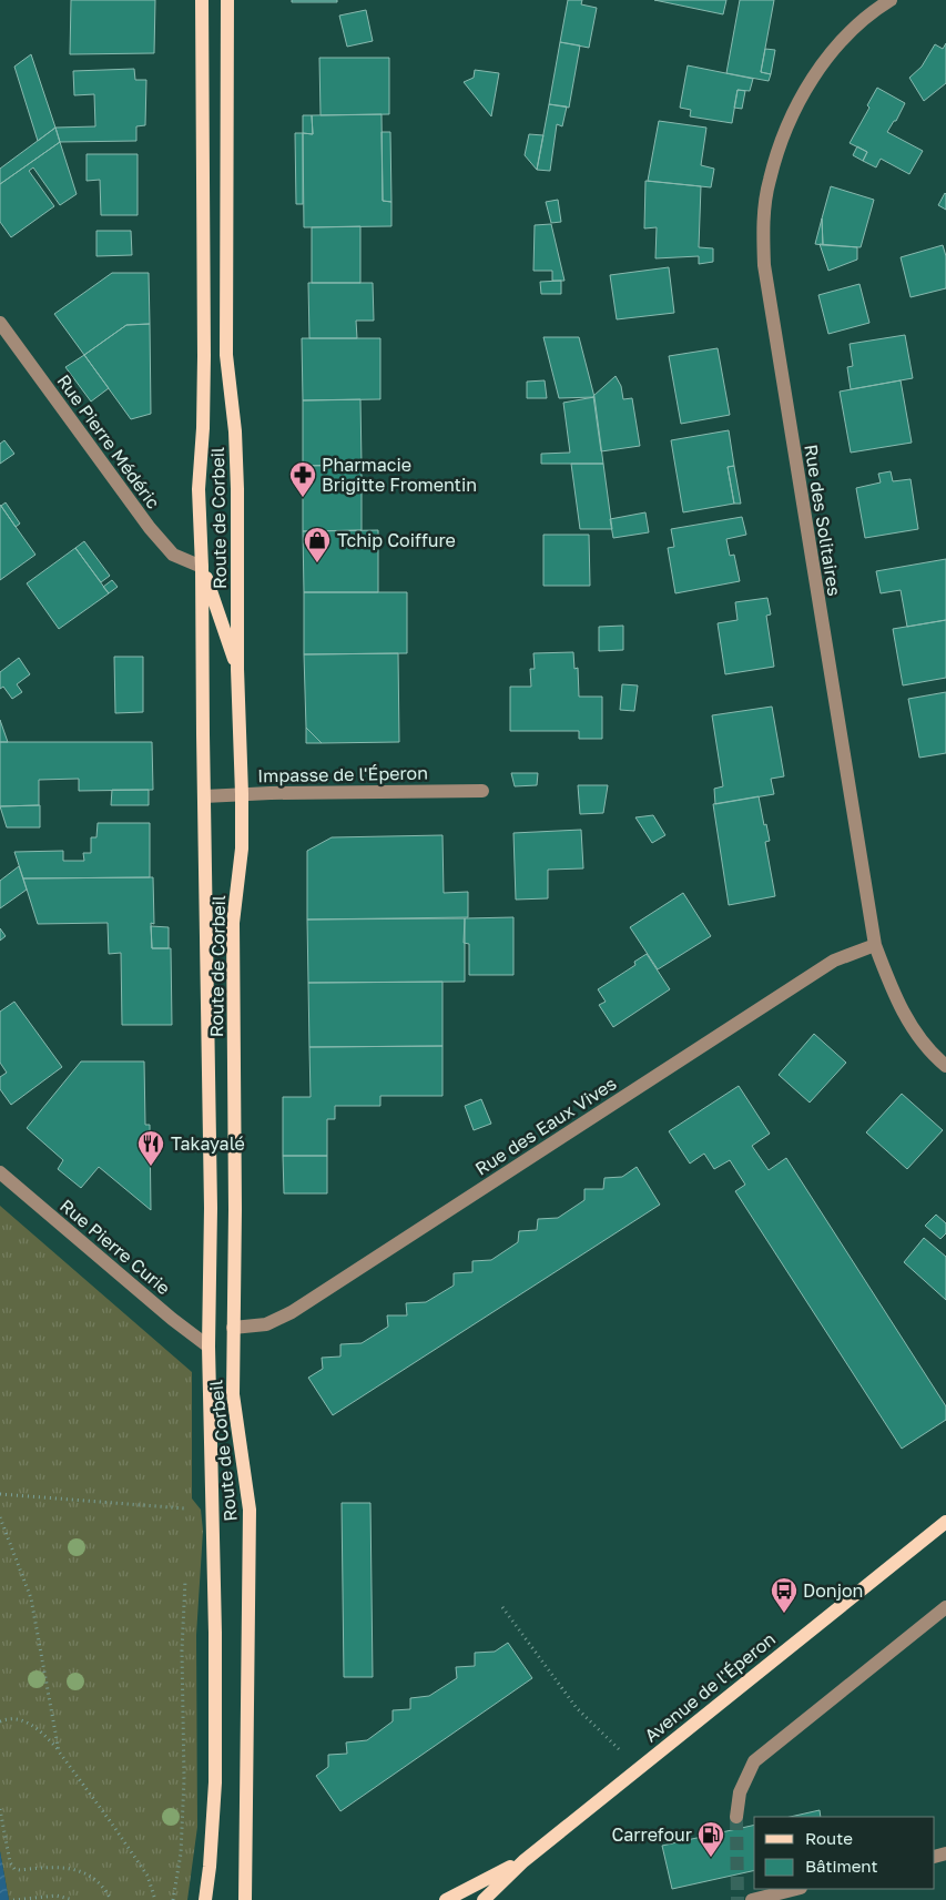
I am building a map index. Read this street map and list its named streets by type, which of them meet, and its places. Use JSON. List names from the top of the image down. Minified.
{"streets":{"main road":["Route de Corbeil","Avenue de l'Éperon"],"street":["Rue Pierre Médéric","Rue des Solitaires","Impasse de l'Éperon","Rue des Eaux Vives","Rue Pierre Curie"]},"crossings":[["Rue Pierre Médéric","Route de Corbeil"],["Route de Corbeil","Impasse de l'Éperon"],["Route de Corbeil","Rue des Eaux Vives"],["Route de Corbeil","Rue Pierre Curie"],["Rue des Solitaires","Rue des Eaux Vives"]],"places":{"pharmacy":["Pharmacie Brigitte Fromentin"],"shop":["Tchip Coiffure"],"restaurant":["Takayalé"],"bus stop":["Donjon"],"fuel station":["Carrefour"]},"legend":["Route","Bâtiment"]}
